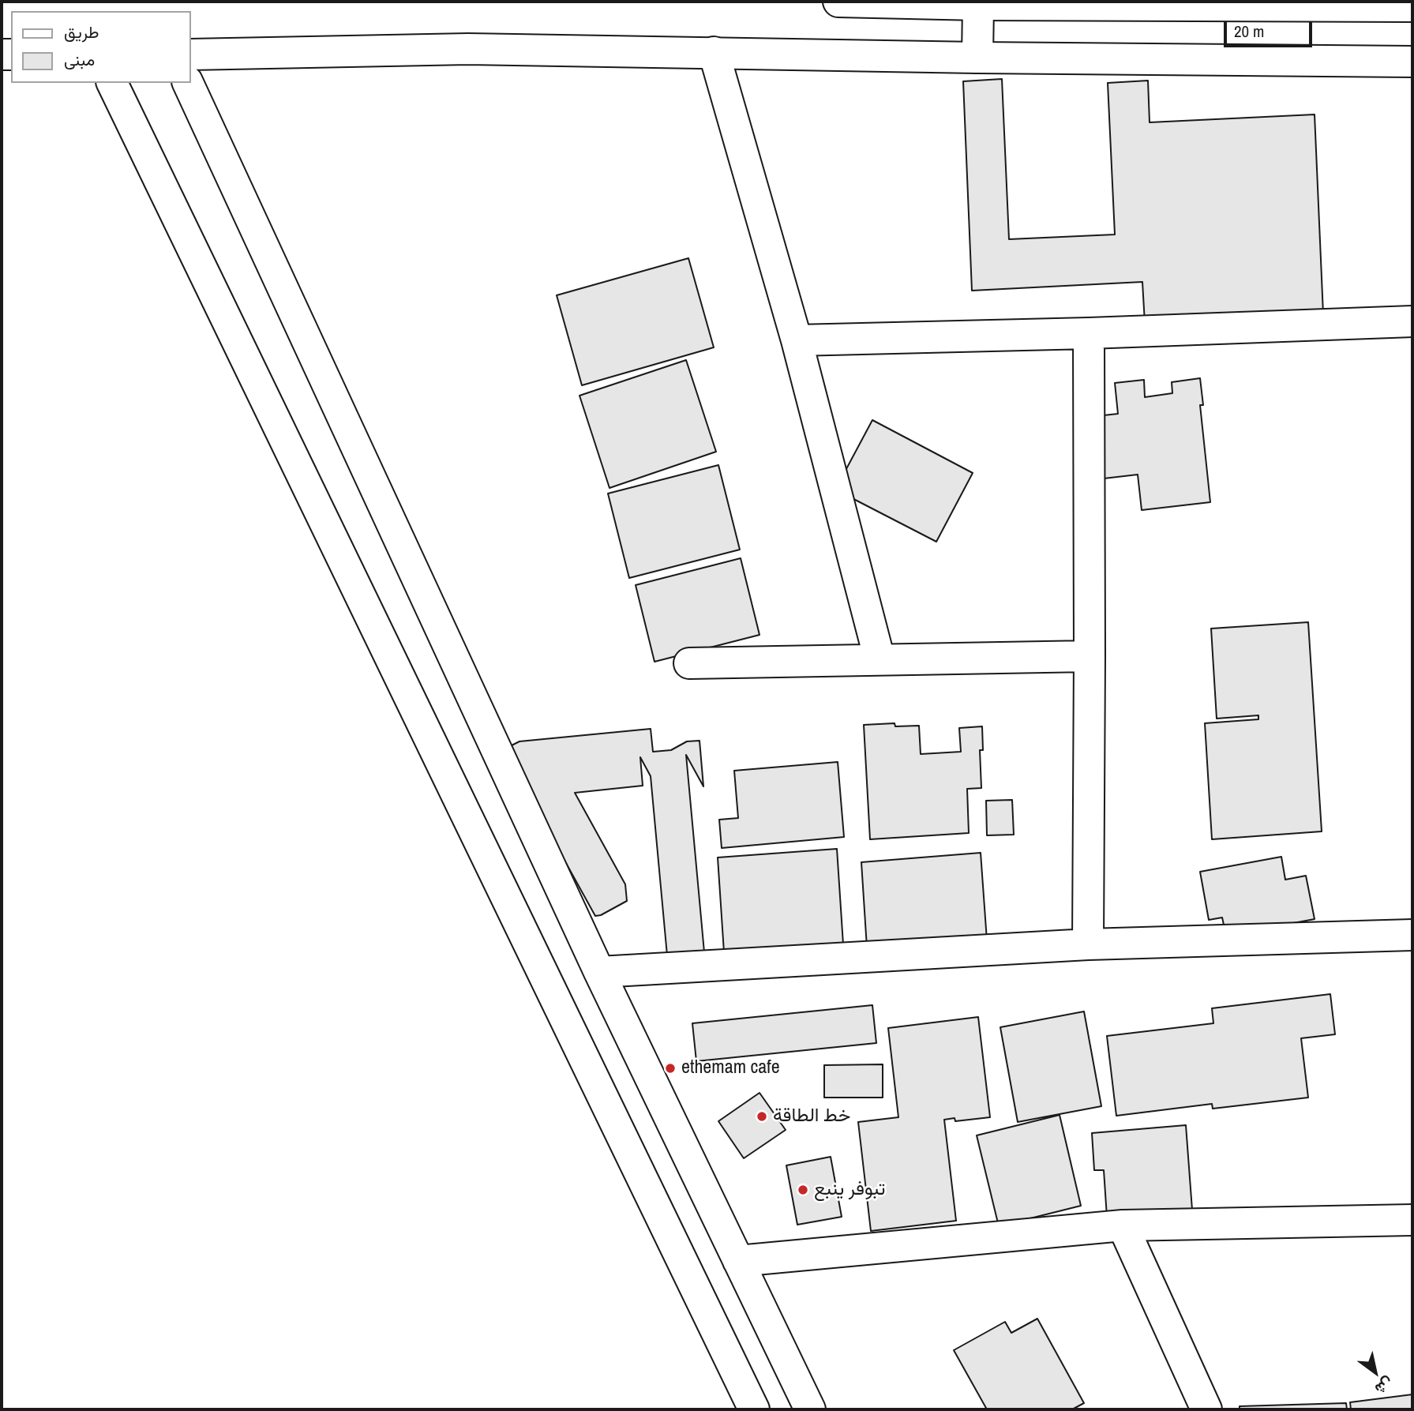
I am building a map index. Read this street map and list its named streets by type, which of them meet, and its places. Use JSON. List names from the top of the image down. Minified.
{"places":["ethemam cafe","خط الطاقة","تبوفر ينبع"],"legend":["طريق","مبنى"],"scale_bar":"20 m","north":"bottom right"}
